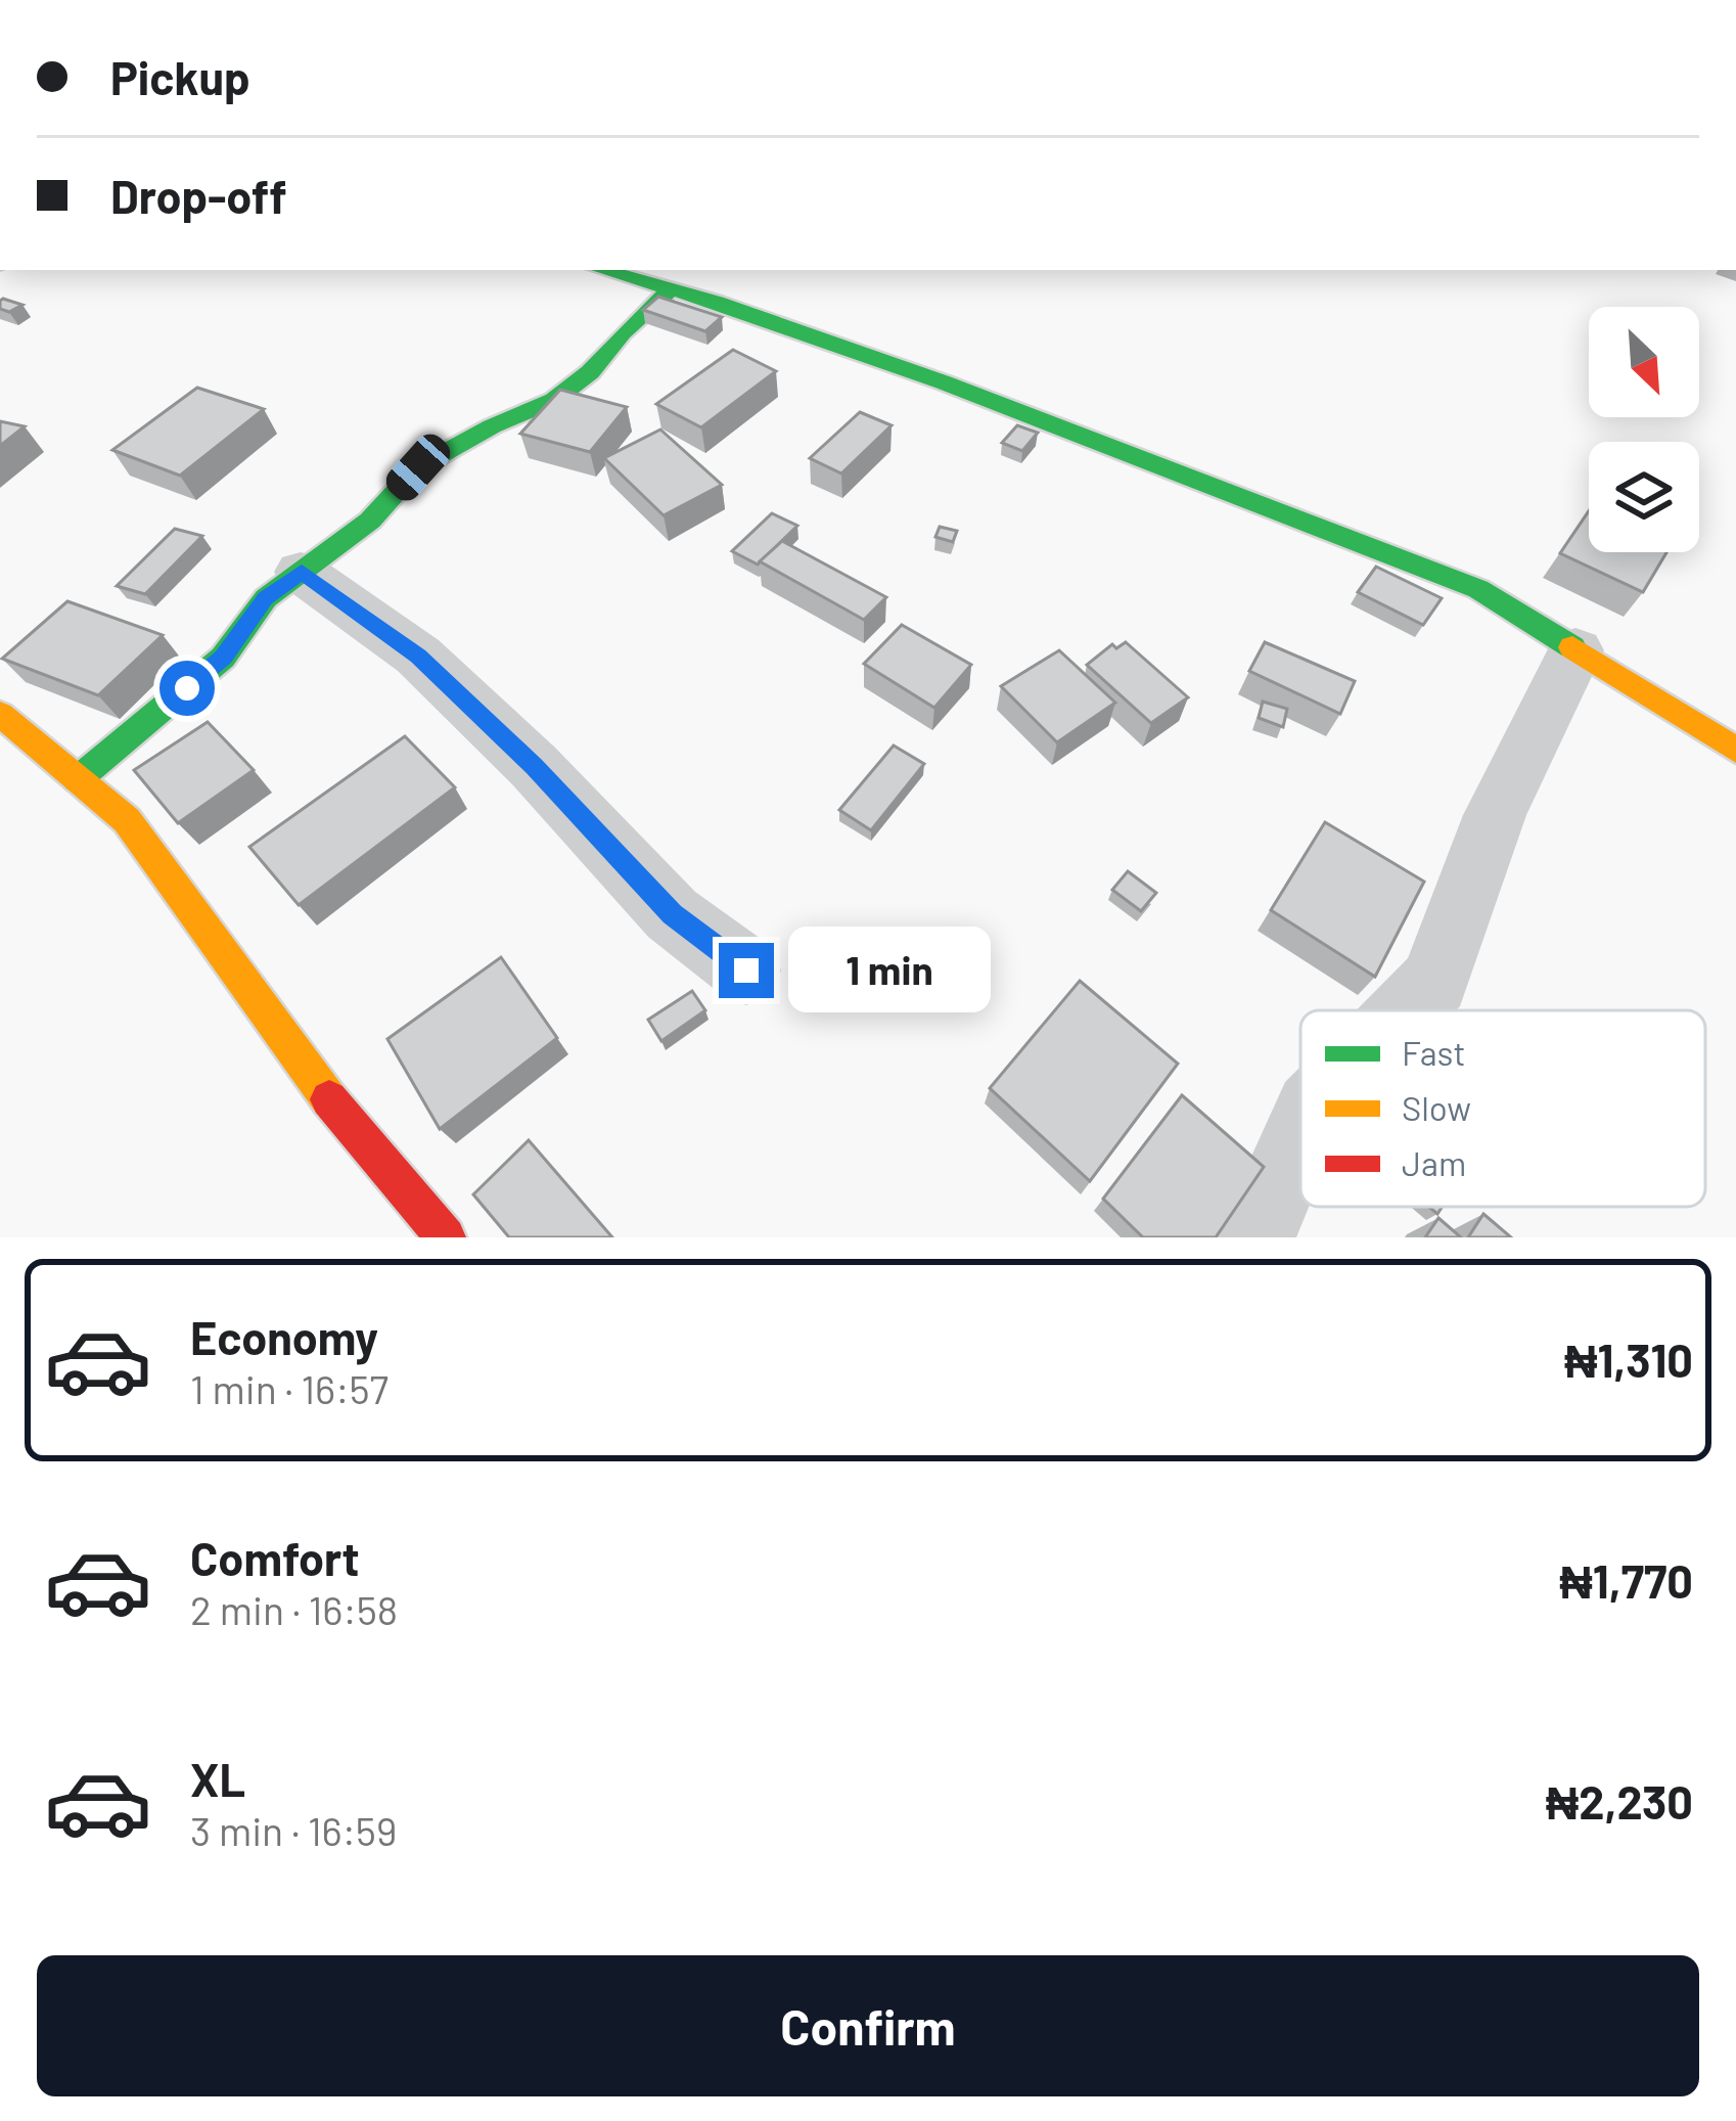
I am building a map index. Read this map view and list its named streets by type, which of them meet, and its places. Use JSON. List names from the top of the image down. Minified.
{"legend":["Fast","Slow","Jam"],"north":"bottom right","page":{"banner":["Pickup","Drop-off"],"bubble":"1 min","list":[{"name":"Economy","note":"1 min · 16:57","value":"₦1,310"},{"name":"Comfort","note":"2 min · 16:58","value":"₦1,770"},{"name":"XL","note":"3 min · 16:59","value":"₦2,230"}],"buttons":"Confirm"}}
